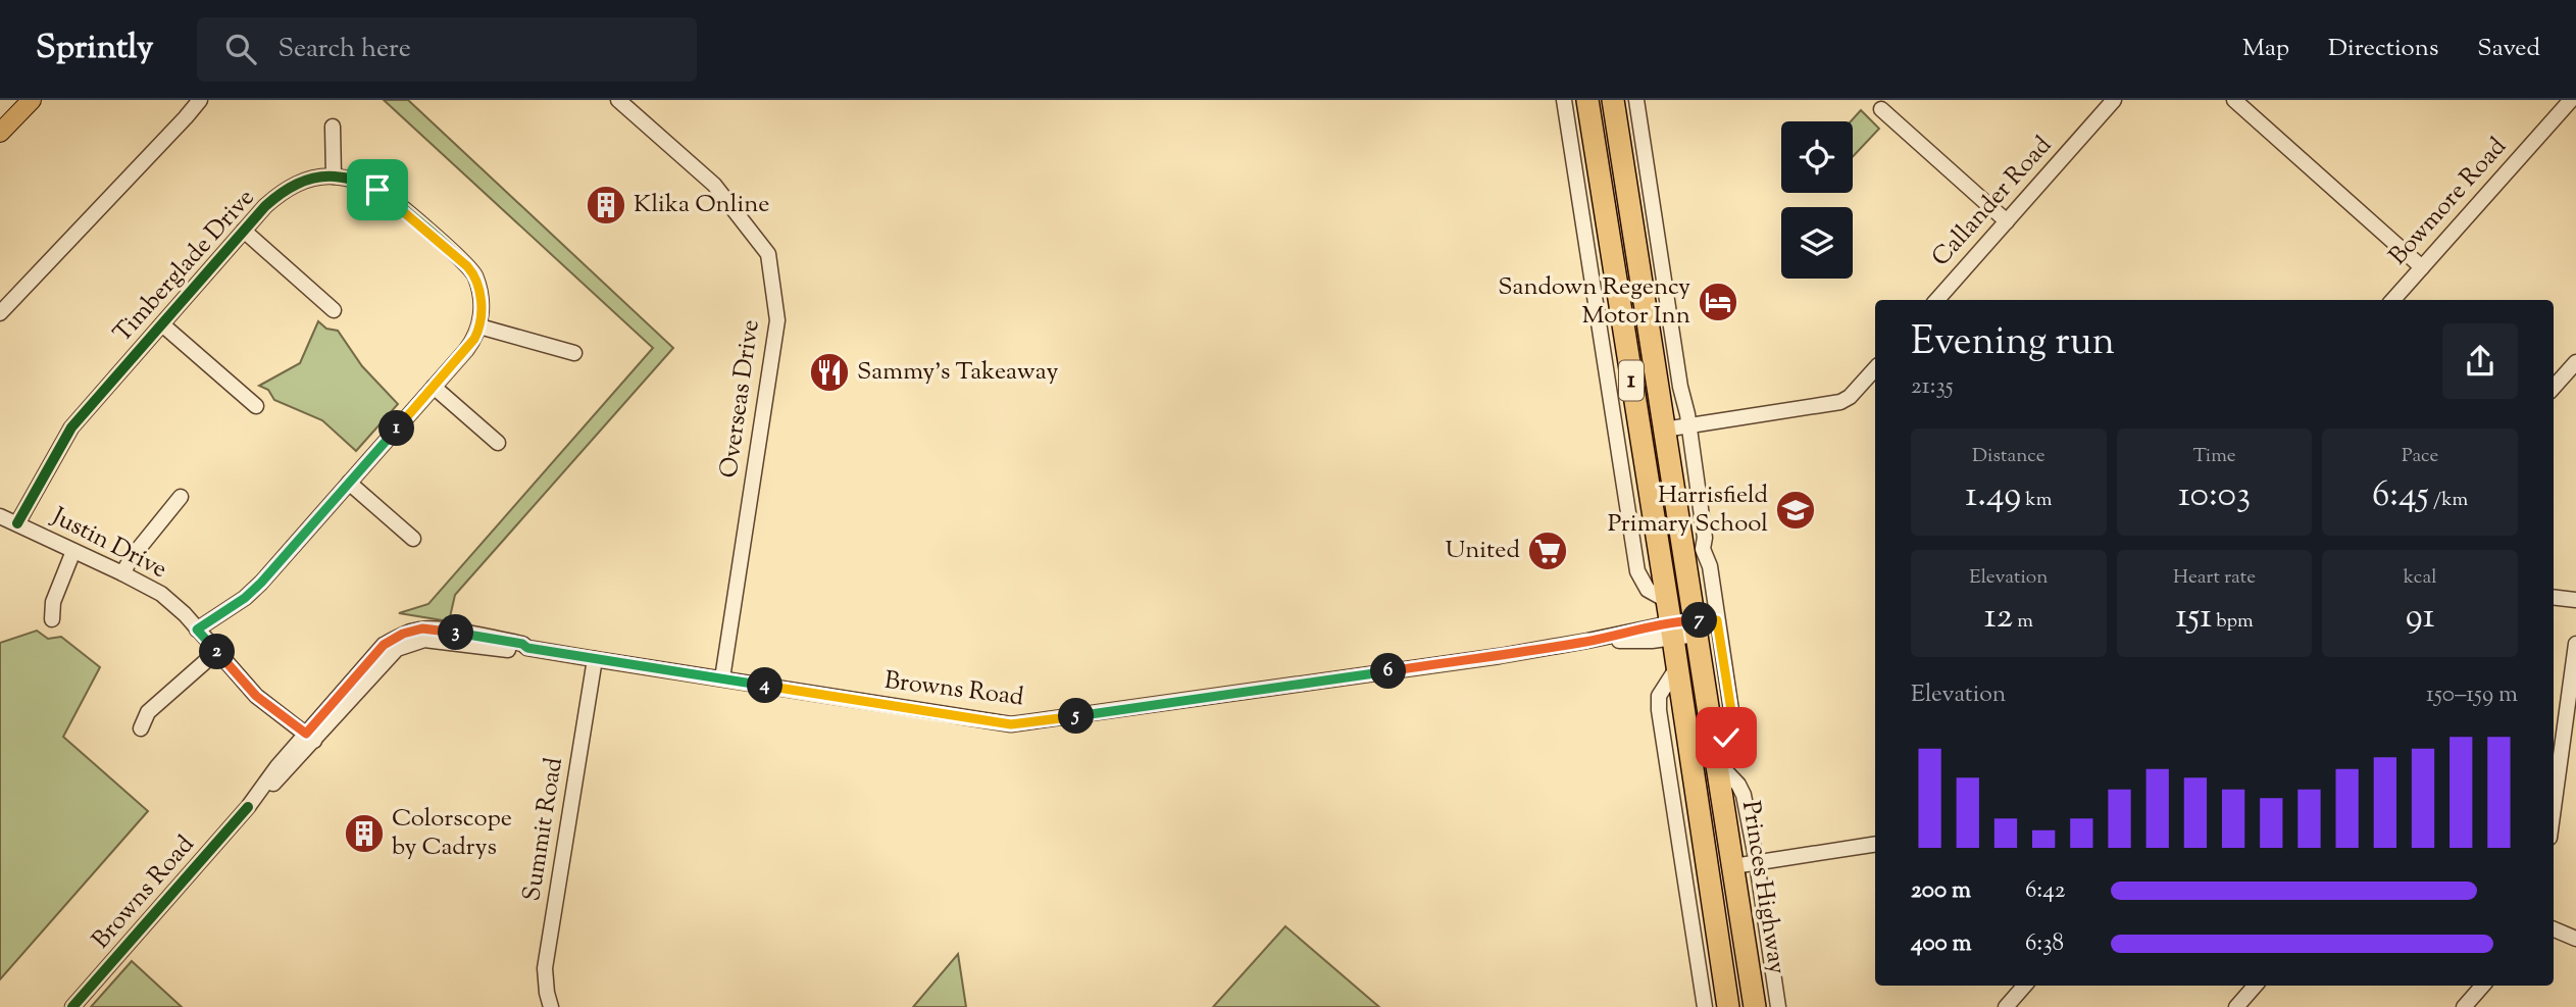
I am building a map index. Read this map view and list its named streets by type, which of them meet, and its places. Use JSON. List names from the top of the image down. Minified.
{"streets":{"highway":["1","Princes Highway"],"street":["Callander Road","Bowmore Road","Timberglade Drive","Overseas Drive","Justin Drive","Browns Road","Summit Road"]},"crossings":[["Timberglade Drive","Justin Drive"],["Overseas Drive","Browns Road"],["Justin Drive","Browns Road"],["Browns Road","Summit Road"],["Browns Road","Princes Highway"]],"places":{"building":["Klika Online","Colorscope by Cadrys"],"hotel":["Sandown Regency Motor Inn"],"restaurant":["Sammy's Takeaway"],"school or university":["Harrisfield Primary School"],"supermarket":["United"]},"page":{"header":"Sprintly","search":"Search here","nav":["Map","Directions","Saved"],"heading":["Evening run","21:35"],"pins":["1","7","3","2","6","4","5"],"stats":[["Distance","1.49 km"],["Time","10:03"],["Pace","6:45 /km"],["Elevation","12 m"],["Heart rate","151 bpm"],["kcal","91"]],"chart":["Elevation","150–159 m"],"list":[{"name":"200 m","note":"6:42"},{"name":"400 m","note":"6:38"}]}}
